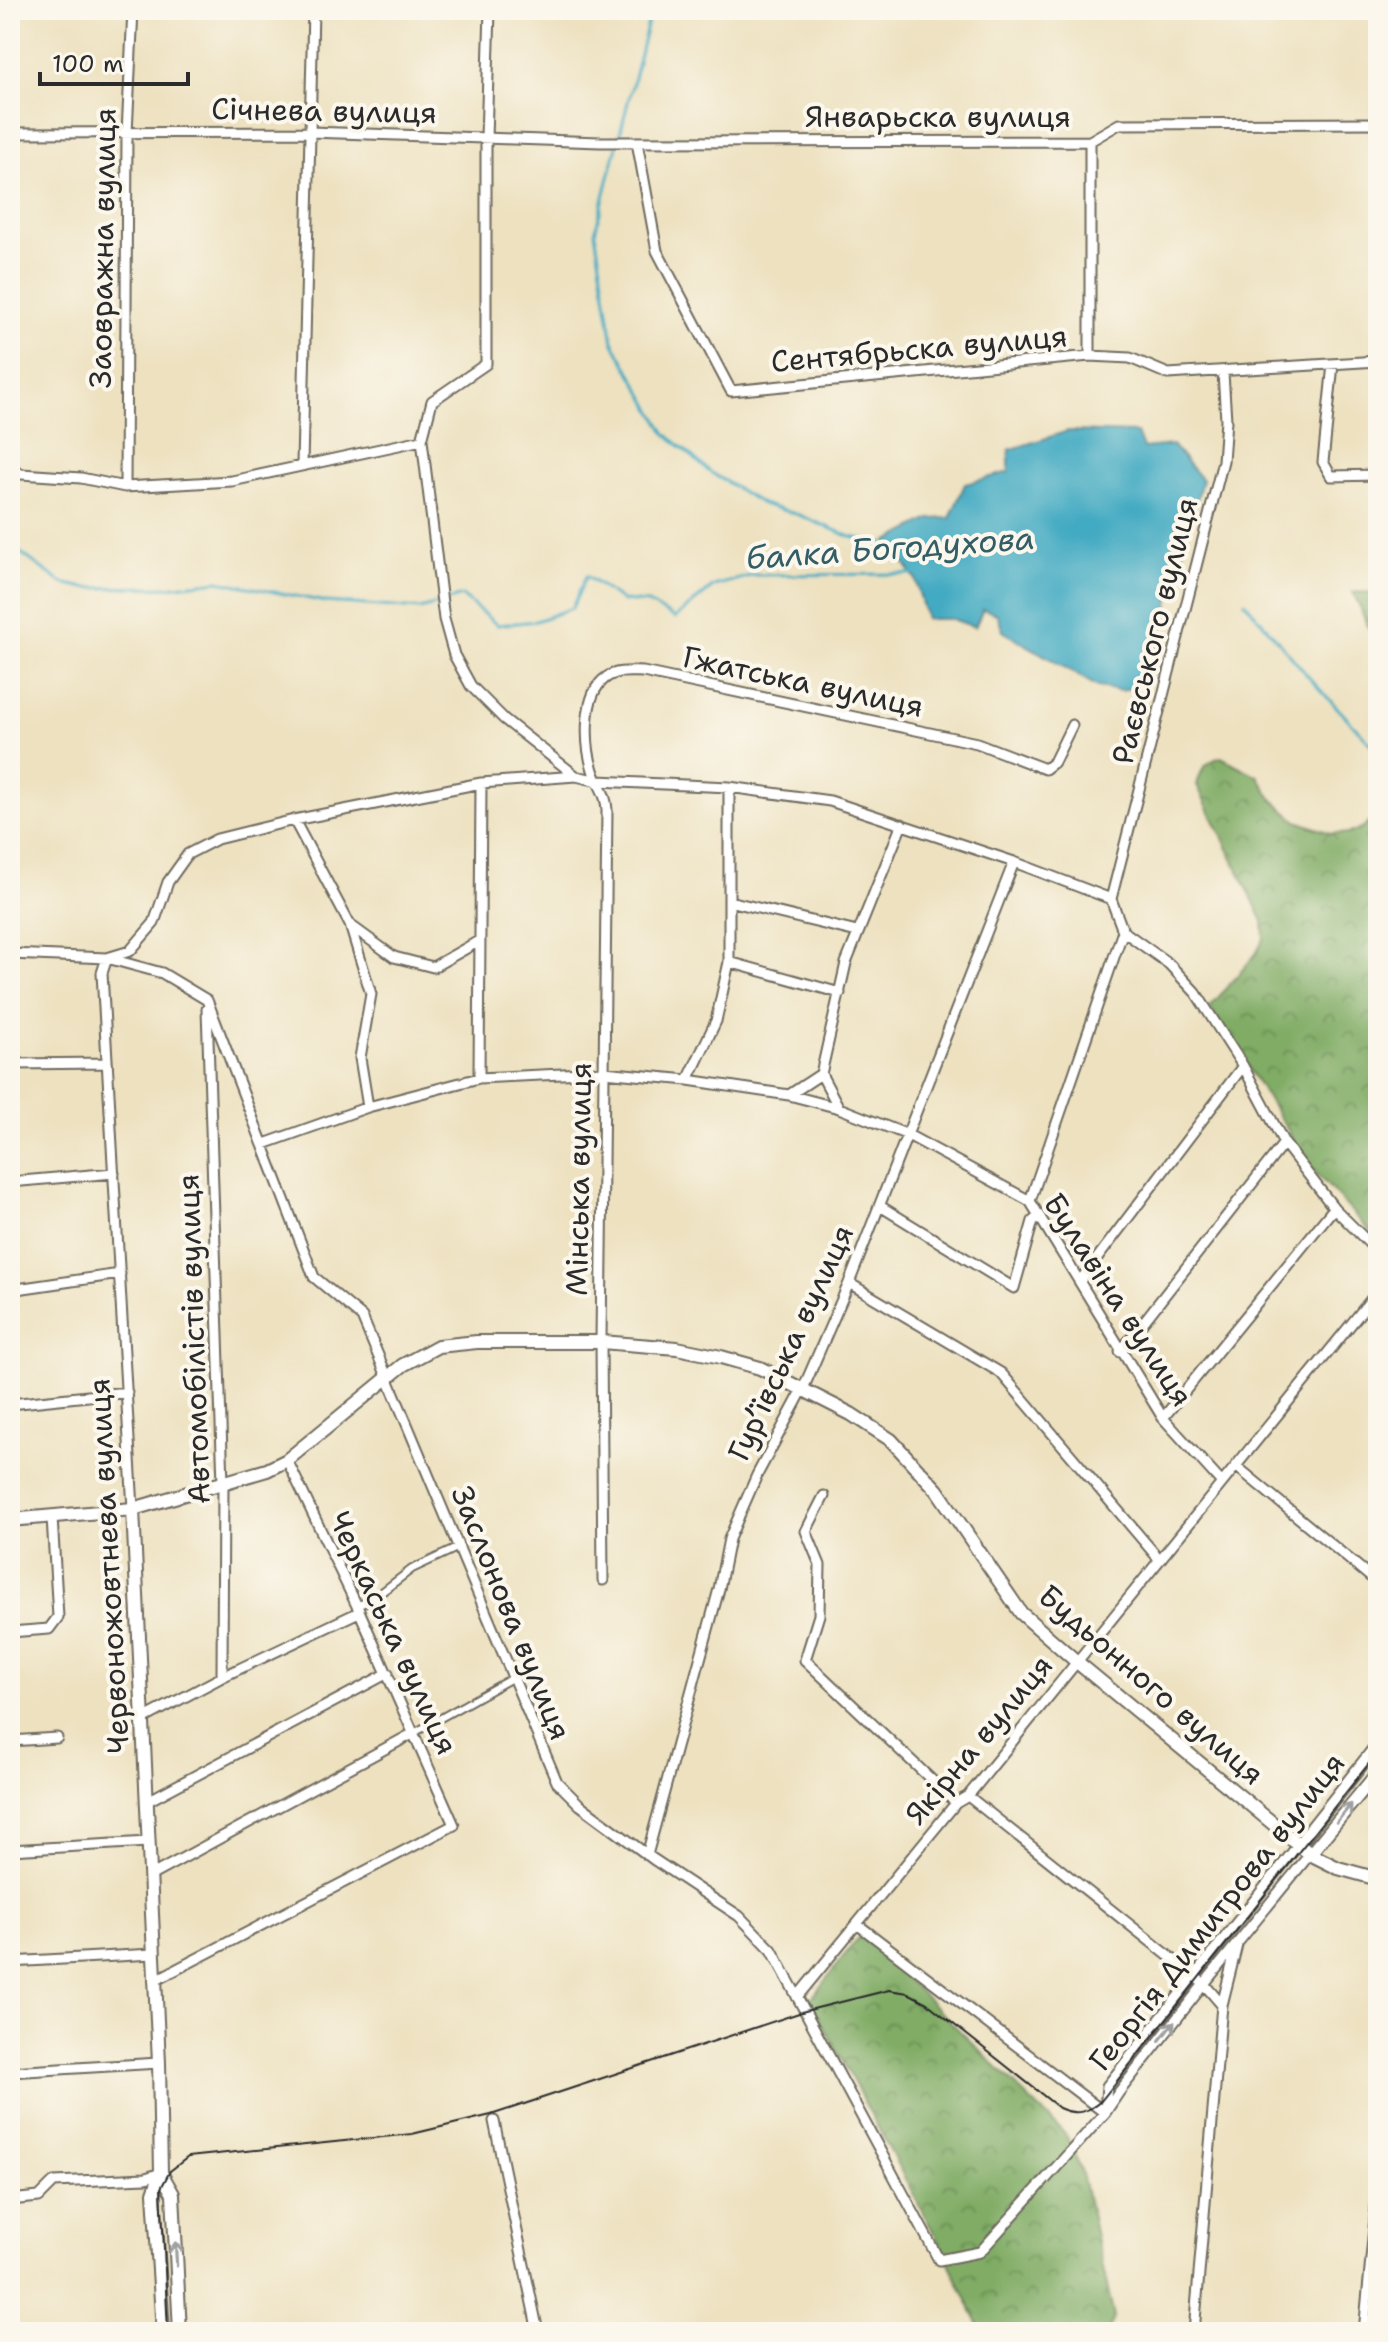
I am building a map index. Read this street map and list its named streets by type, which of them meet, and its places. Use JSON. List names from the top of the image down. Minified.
{"streets":{"main road":["Червоножовтнева вулиця","Будьонного вулиця"],"street":["Січнева вулиця","Январьска вулиця","Заовражна вулиця","Сентябрьска вулиця","Раєвського вулиця","Гжатська вулиця","Мінська вулиця","Булавіна вулиця","Автомобілістів вулиця","Гур’ївська вулиця","Заслонова вулиця","Черкаська вулиця","Якірна вулиця","Георгія Димитрова вулиця"]},"crossings":[["Січнева вулиця","Январьска вулиця"],["Січнева вулиця","Заовражна вулиця"],["Січнева вулиця","Сентябрьска вулиця"],["Январьска вулиця","Сентябрьска вулиця"],["Сентябрьска вулиця","Раєвського вулиця"],["Гжатська вулиця","Мінська вулиця"],["Мінська вулиця","Булавіна вулиця"],["Мінська вулиця","Будьонного вулиця"],["Булавіна вулиця","Гур’ївська вулиця"],["Булавіна вулиця","Заслонова вулиця"],["Булавіна вулиця","Якірна вулиця"],["Автомобілістів вулиця","Заслонова вулиця"],["Автомобілістів вулиця","Будьонного вулиця"],["Гур’ївська вулиця","Заслонова вулиця"],["Гур’ївська вулиця","Будьонного вулиця"],["Червоножовтнева вулиця","Черкаська вулиця"],["Червоножовтнева вулиця","Будьонного вулиця"],["Заслонова вулиця","Будьонного вулиця"],["Заслонова вулиця","Якірна вулиця"],["Заслонова вулиця","Георгія Димитрова вулиця"],["Черкаська вулиця","Будьонного вулиця"],["Будьонного вулиця","Якірна вулиця"],["Будьонного вулиця","Георгія Димитрова вулиця"]],"water":["балка Богодухова"],"scale_bar":"100 m"}
